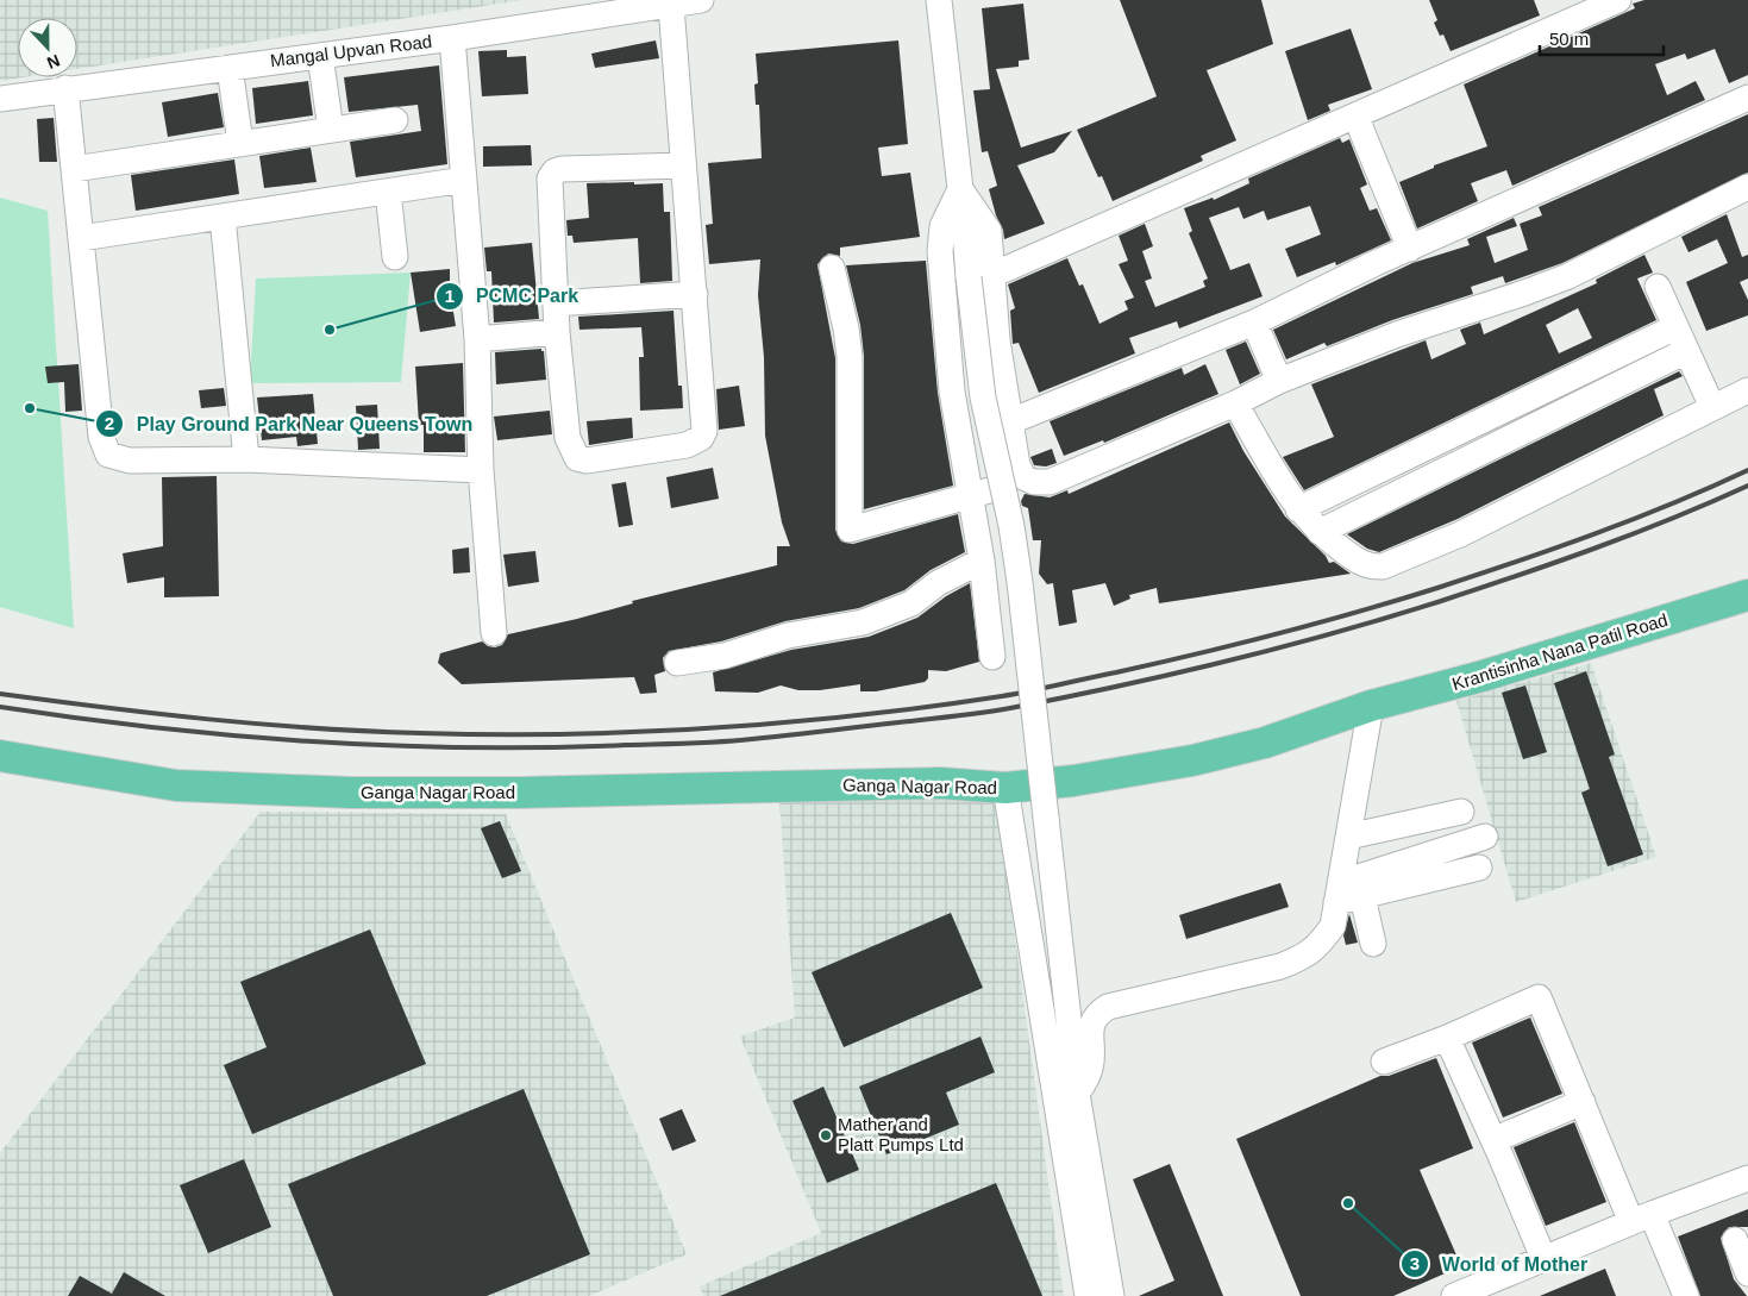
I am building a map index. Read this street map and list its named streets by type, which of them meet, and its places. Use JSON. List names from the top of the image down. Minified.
{"streets":{"main road":["Krantisinha Nana Patil Road","Ganga Nagar Road"],"street":["Mangal Upvan Road"]},"crossings":[["Krantisinha Nana Patil Road","Ganga Nagar Road"]],"places":["PCMC Park","Play Ground Park Near Queens Town","Mather and Platt Pumps Ltd","World of Mother"],"scale_bar":"50 m","north":"bottom"}
